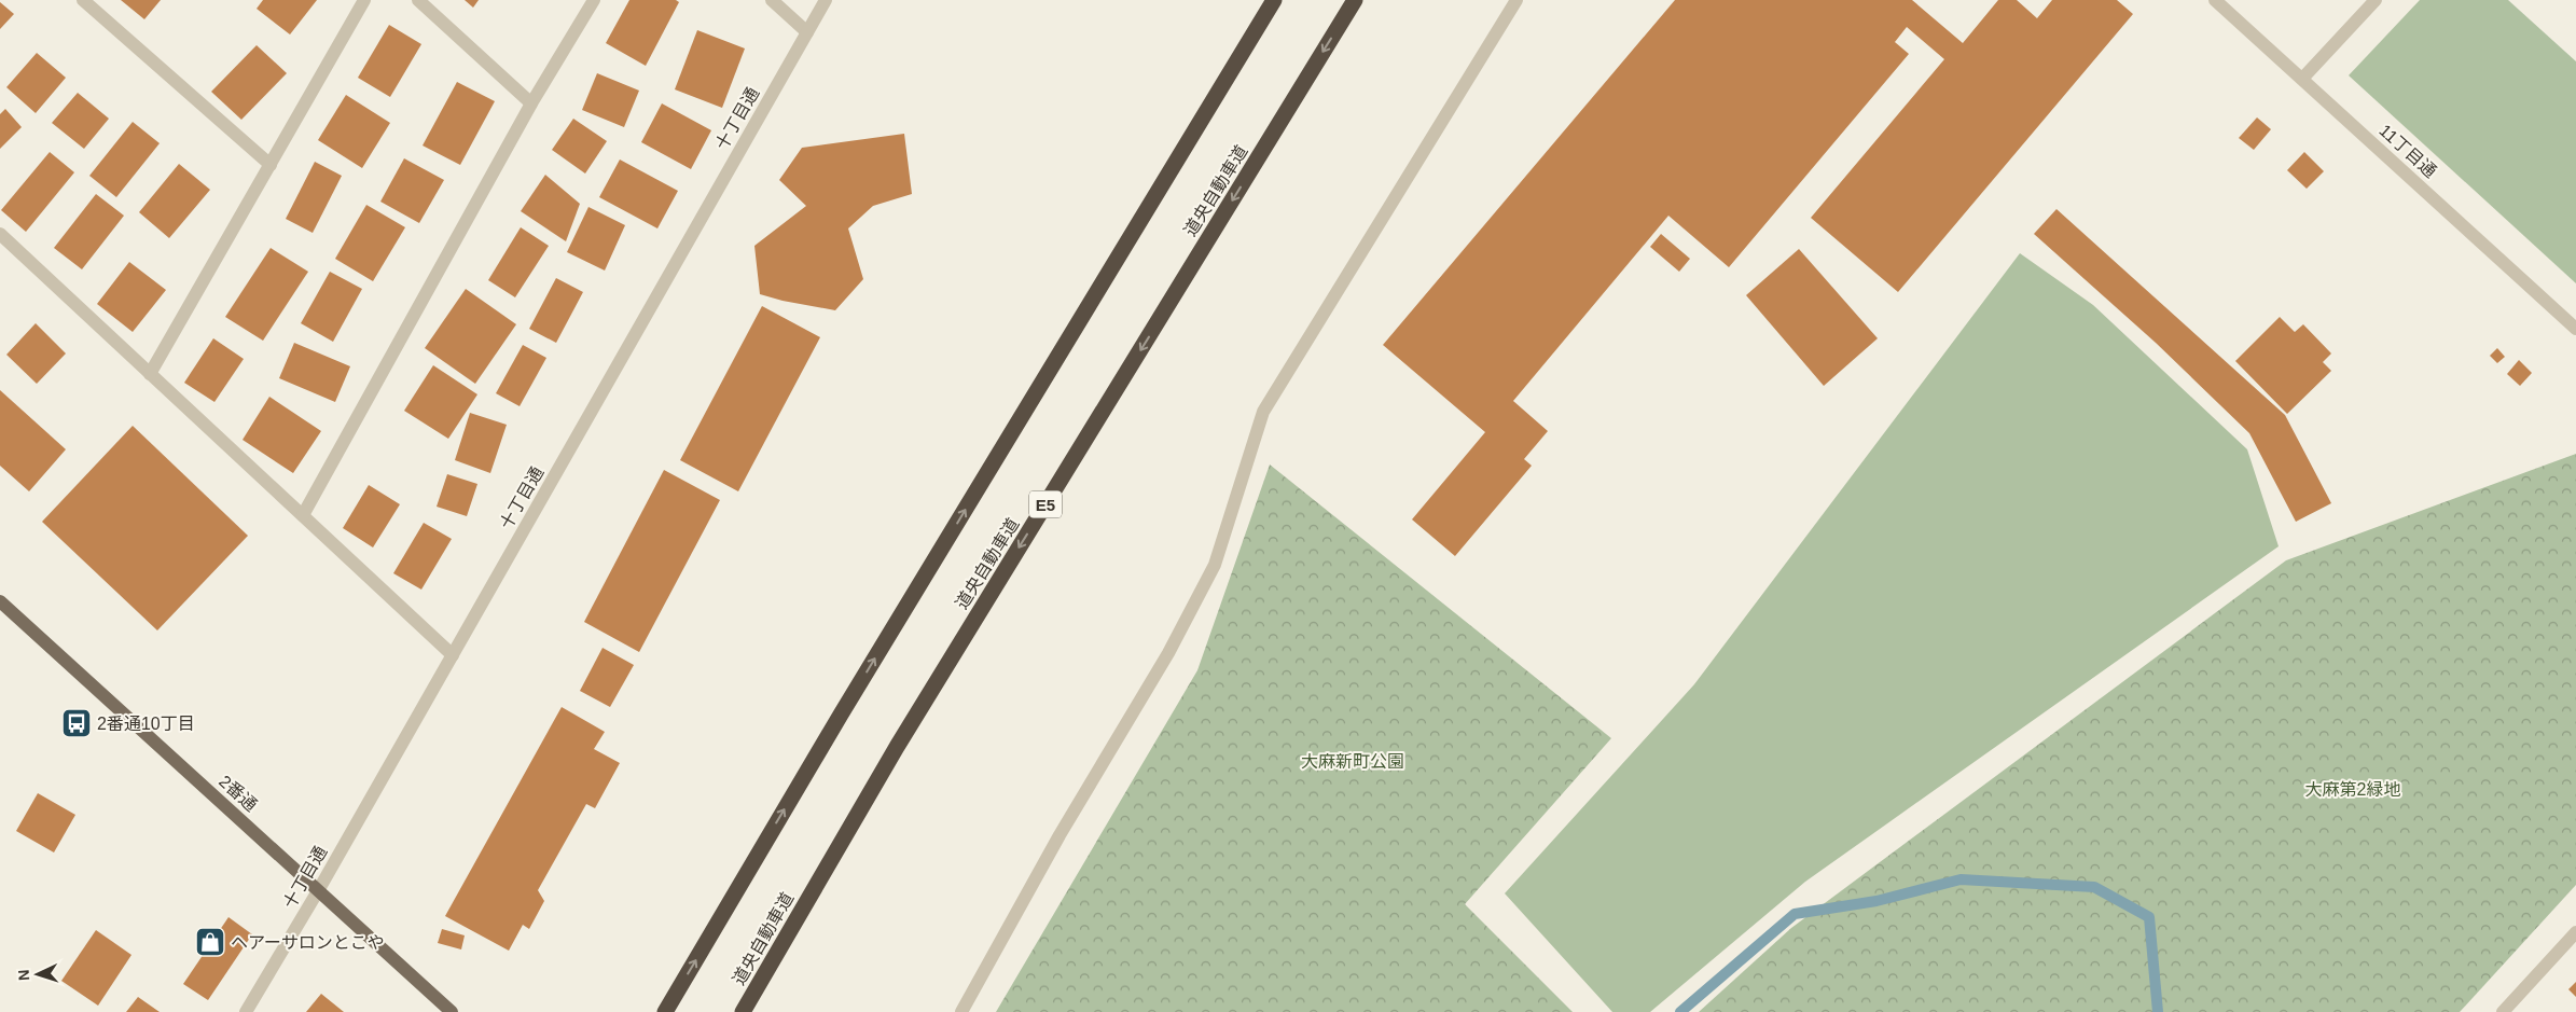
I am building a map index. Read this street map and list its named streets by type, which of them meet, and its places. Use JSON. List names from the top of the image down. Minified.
{"streets":{"highway":["道央自動車道","E5"],"main road":["2番通"],"street":["十丁目通","11丁目通"]},"crossings":[["十丁目通","2番通"]],"parks":["大麻新町公園","大麻第2緑地"],"places":{"bus stop":["2番通10丁目"],"shop":["ヘアーサロンとこや"]},"north":"left"}
